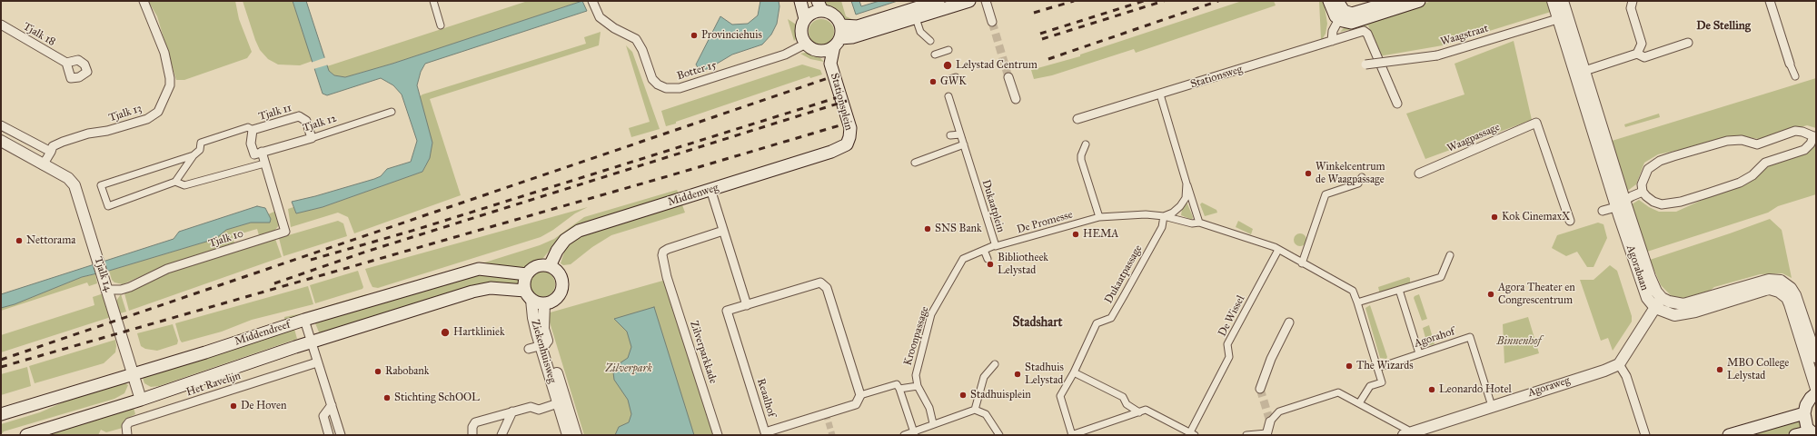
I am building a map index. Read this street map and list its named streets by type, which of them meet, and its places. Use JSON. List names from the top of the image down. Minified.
{"streets":{"main road":["Stationsplein","Middenweg","Middendreef"],"street":["Tjalk 18","Waagstraat","Botter 15","Stationsweg","Tjalk 11","Tjalk 13","Tjalk 12","Waagpassage","Dukaatplein","De Promesse","Tjalk 10","Agorabaan","Tjalk 14","Dukaatpassage","De Wissel","Kroonpassage","Agorahof","Ziekenhuisweg","Zilverparkkade","Het Ravelijn","Agoraweg","Reaalhof"]},"crossings":[["Waagstraat","Agorabaan"],["Botter 15","Stationsplein"],["Stationsplein","Middenweg"],["Tjalk 11","Tjalk 12"],["Tjalk 11","Tjalk 10"],["Tjalk 12","Tjalk 10"],["Middenweg","Middendreef"],["Middenweg","Ziekenhuisweg"],["Dukaatplein","De Promesse"],["Dukaatplein","Kroonpassage"],["De Promesse","Dukaatpassage"],["De Promesse","De Wissel"],["Tjalk 10","Tjalk 14"],["Tjalk 14","Middendreef"],["Middendreef","Ziekenhuisweg"],["Kroonpassage","Reaalhof"],["Agorahof","Agoraweg"]],"districts":["De Stelling","Stadshart"],"parks":["Binnenhof","Zilverpark"],"places":["Provinciehuis","Lelystad Centrum","GWK","Winkelcentrum de Waagpassage","Kok CinemaxX","SNS Bank","HEMA","Nettorama","Bibliotheek Lelystad","Agora Theater en Congrescentrum","Hartkliniek","The Wizards","MBO College Lelystad","Rabobank","Stadhuis Lelystad","Leonardo Hotel","Stadhuisplein","Stichting SchOOL","De Hoven"]}
